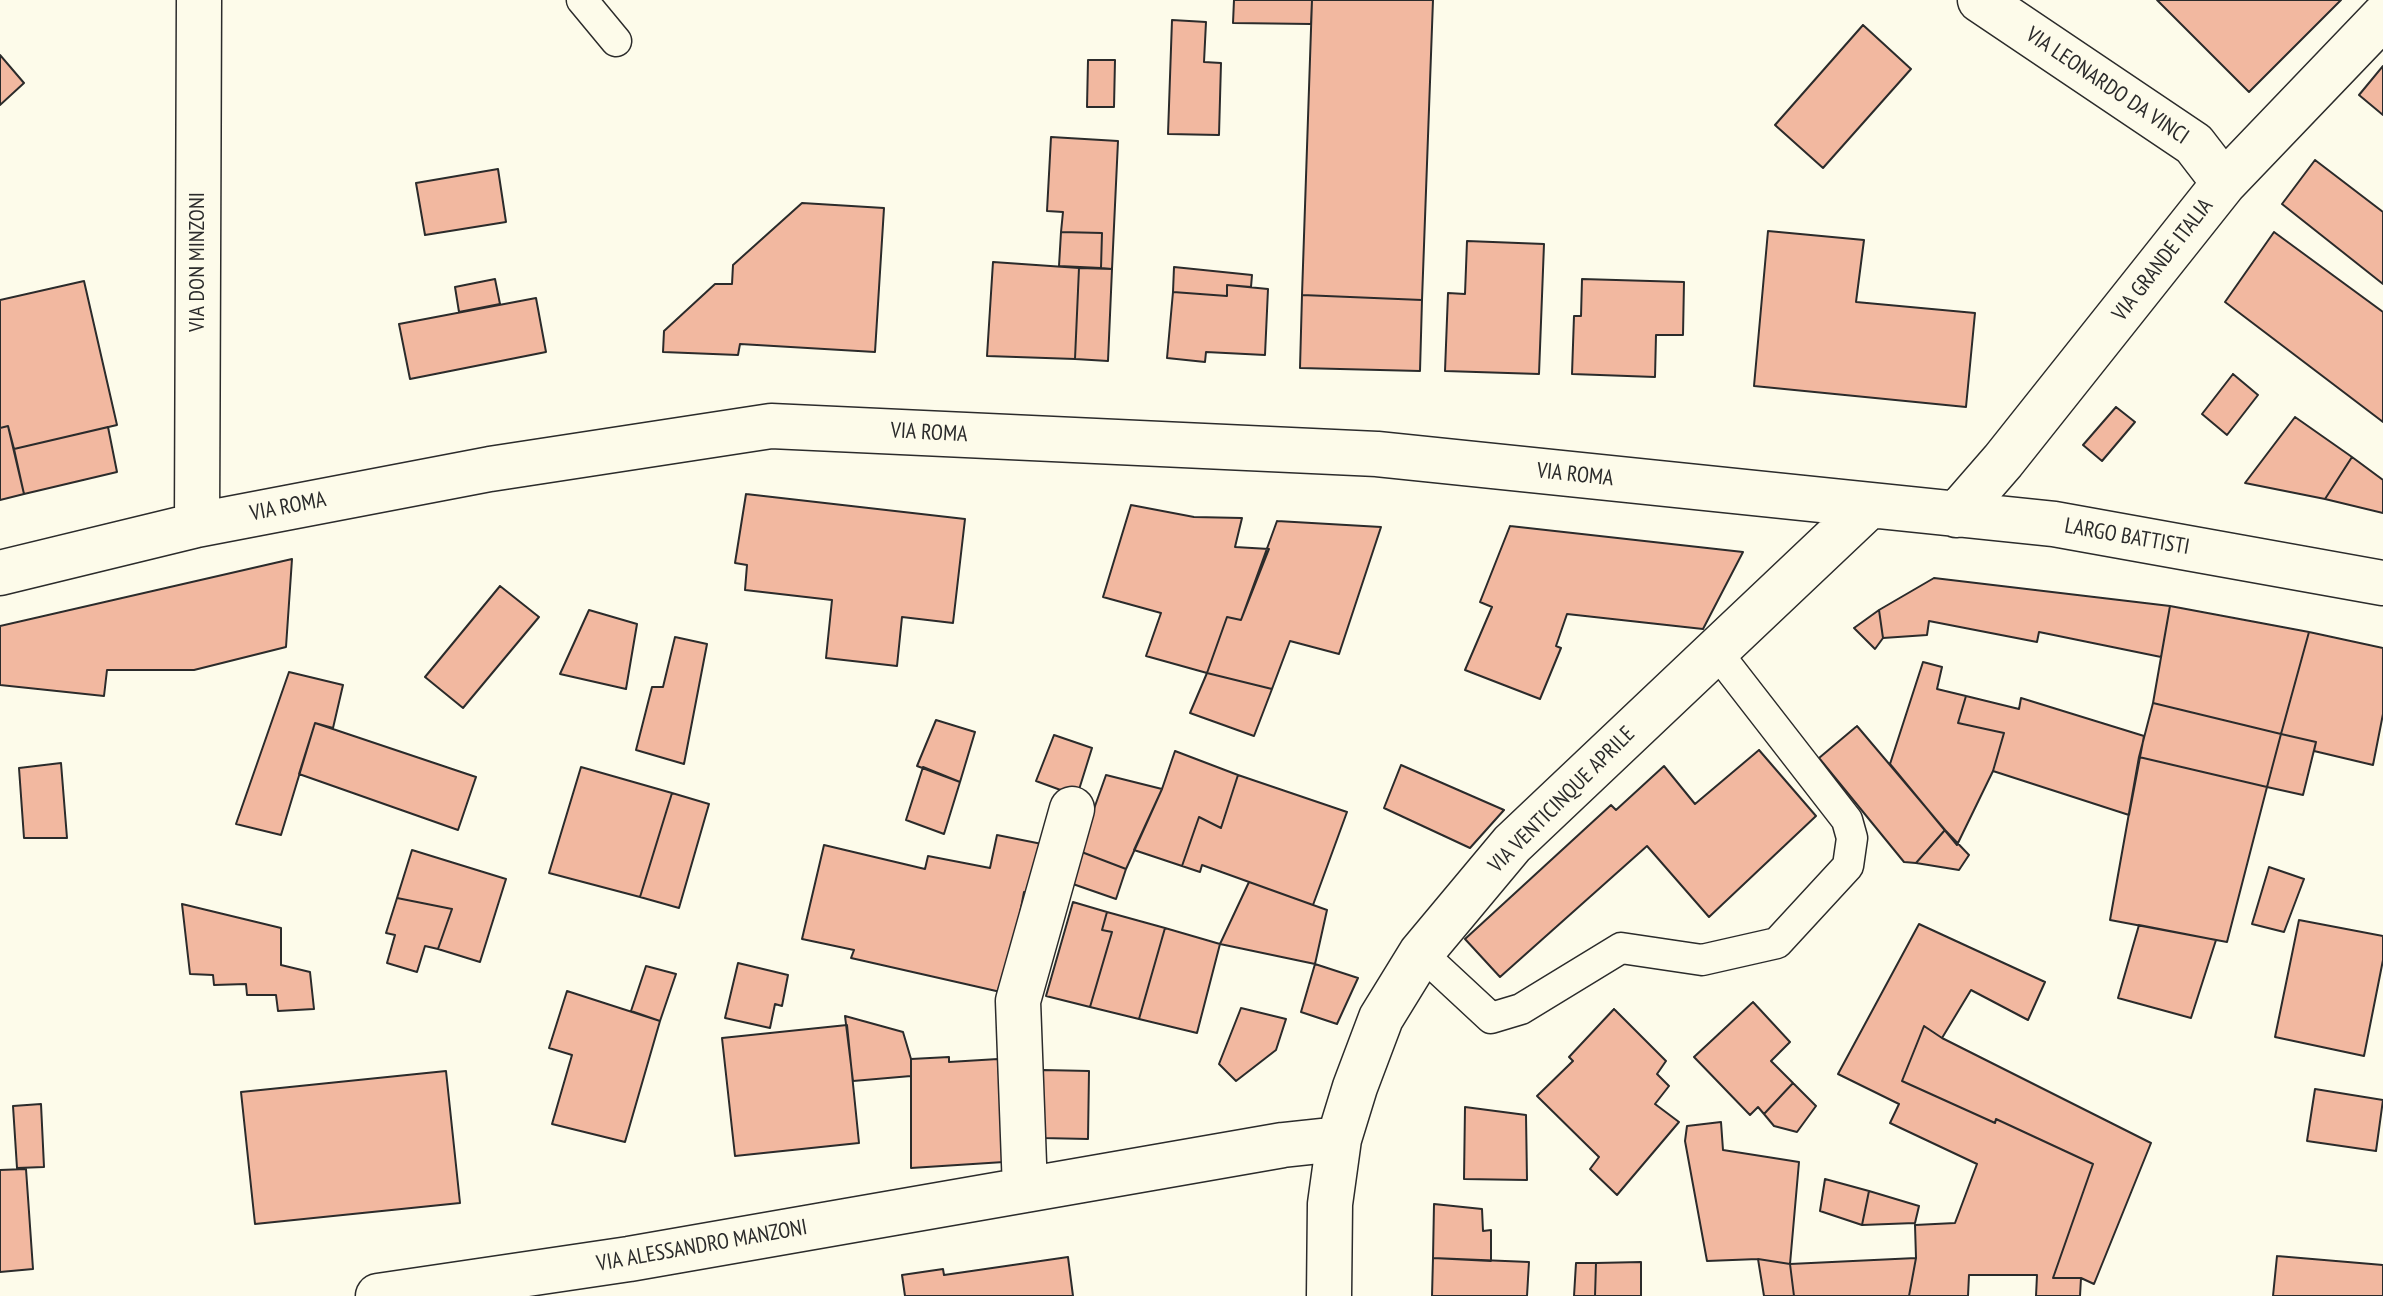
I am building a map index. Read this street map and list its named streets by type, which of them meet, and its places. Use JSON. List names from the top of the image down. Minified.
{"streets":{"street":["VIA LEONARDO DA VINCI","VIA GRANDE ITALIA","VIA DON MINZONI","VIA ROMA","LARGO BATTISTI","VIA VENTICINQUE APRILE","VIA ALESSANDRO MANZONI"]},"crossings":[["VIA LEONARDO DA VINCI","VIA GRANDE ITALIA"],["VIA GRANDE ITALIA","LARGO BATTISTI"],["VIA DON MINZONI","VIA ROMA"],["VIA ROMA","LARGO BATTISTI"],["VIA ROMA","VIA VENTICINQUE APRILE"],["LARGO BATTISTI","VIA VENTICINQUE APRILE"],["VIA VENTICINQUE APRILE","VIA ALESSANDRO MANZONI"]]}
